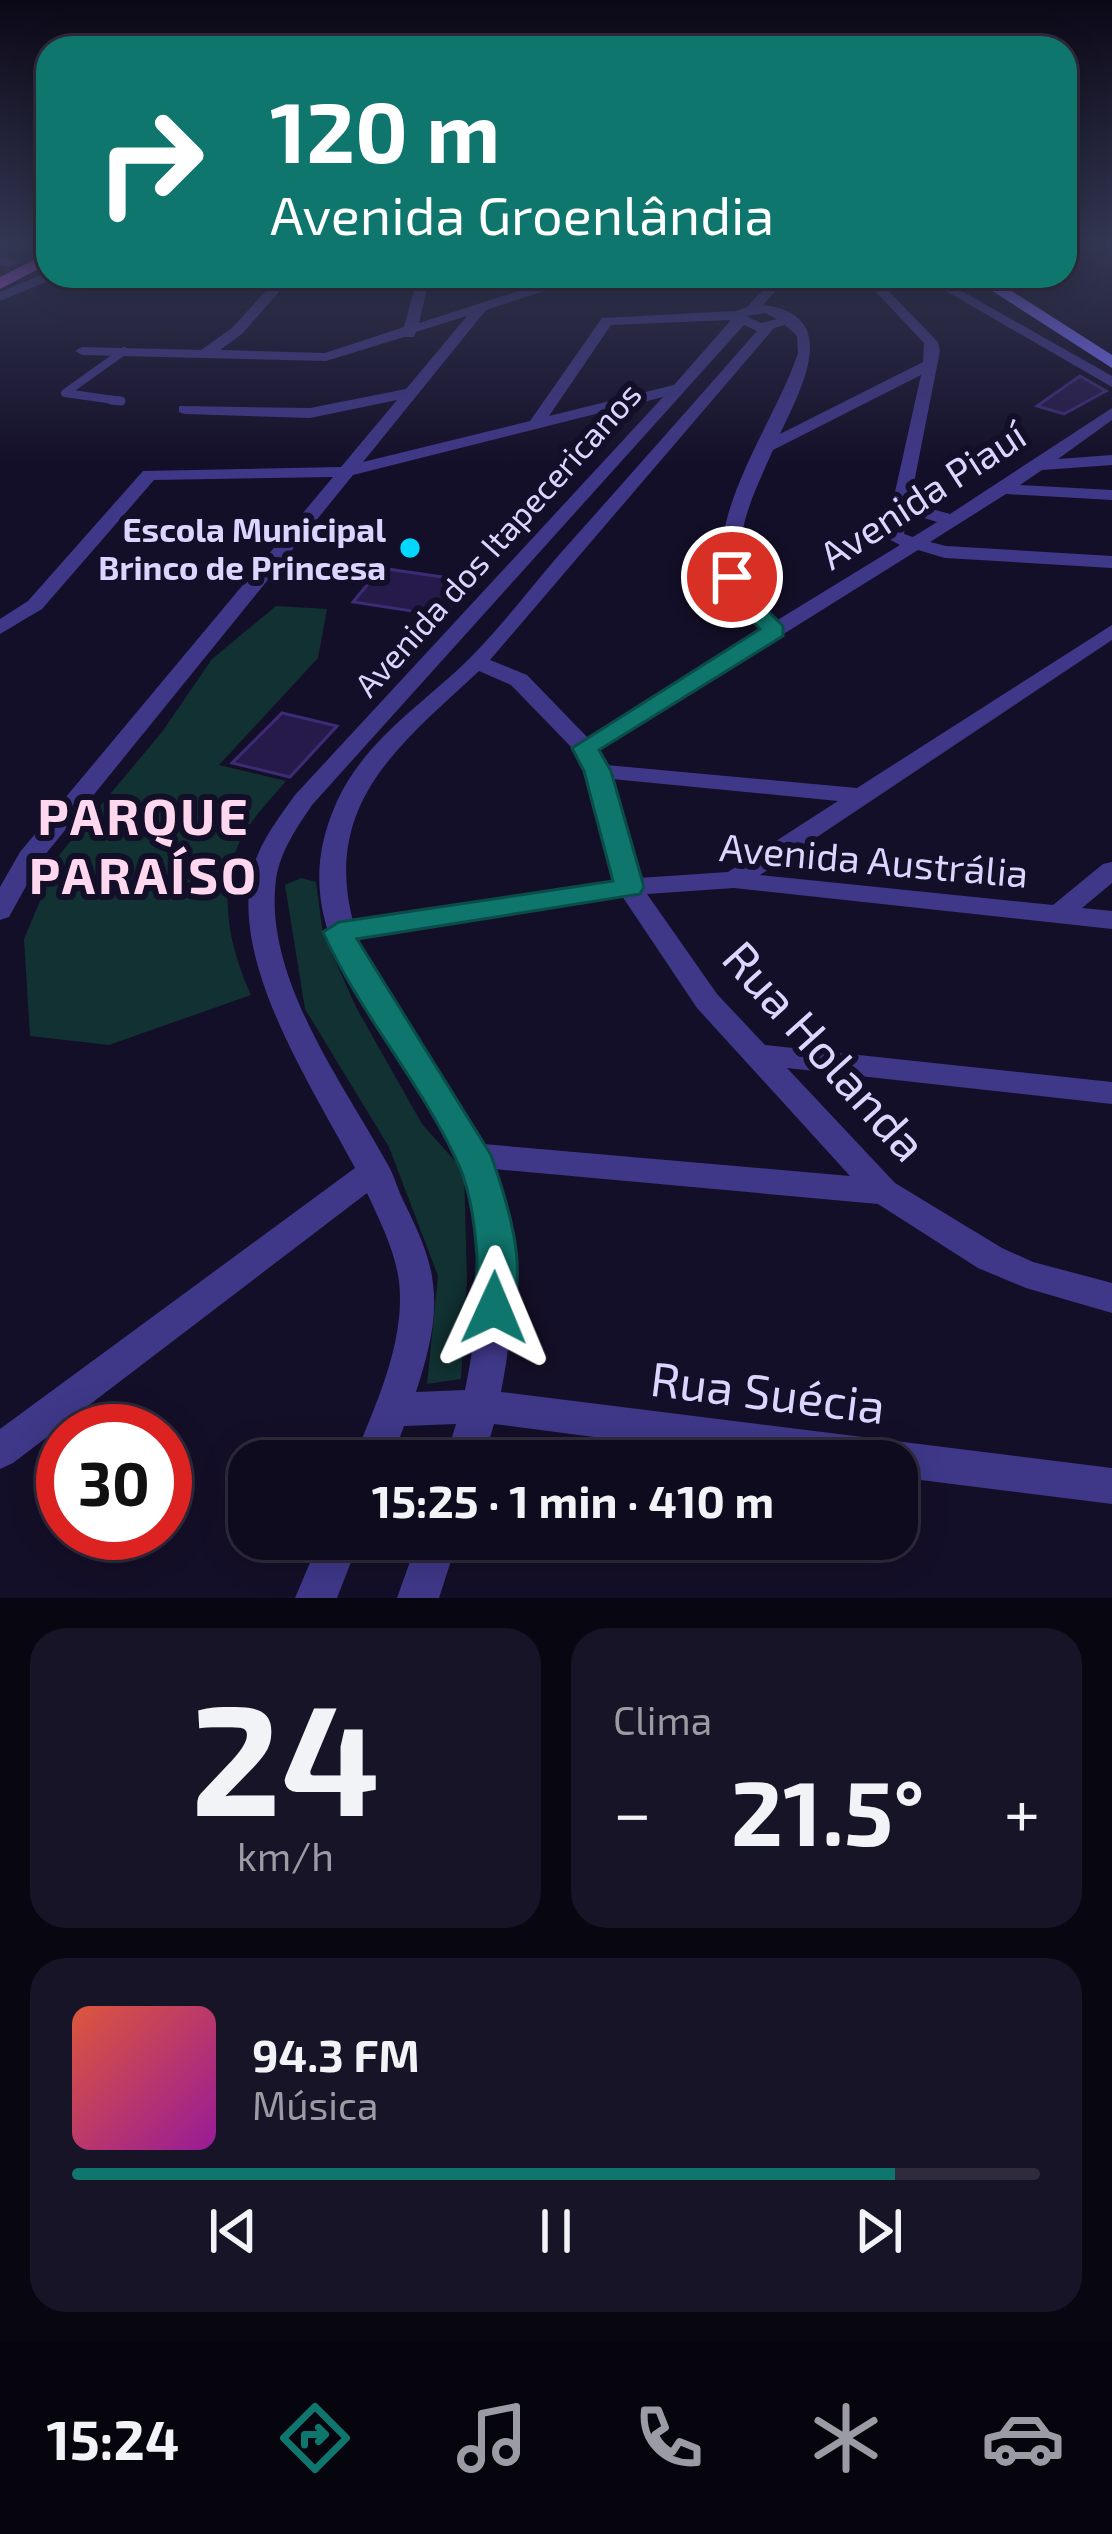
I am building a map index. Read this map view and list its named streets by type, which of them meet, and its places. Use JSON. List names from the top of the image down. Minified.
{"streets":{"street":["Avenida Piauí","Avenida dos Itapecericanos","Avenida Austrália","Rua Holanda","Rua Suécia"]},"crossings":[["Avenida Piauí","Rua Holanda"],["Avenida dos Itapecericanos","Avenida Austrália"],["Avenida dos Itapecericanos","Rua Holanda"],["Avenida dos Itapecericanos","Rua Suécia"],["Avenida Austrália","Rua Holanda"]],"districts":["PARQUE PARAÍSO"],"places":["Escola Municipal Brinco de Princesa"],"page":{"turn":["120 m","Avenida Groenlândia"],"limit":"30","trip":"15:25 · 1 min · 410 m","tile":[["24","km/h"],"Clima"],"heat":["−","21.5°","+"],"song":["94.3 FM","Música"],"tabs":"15:24"}}
